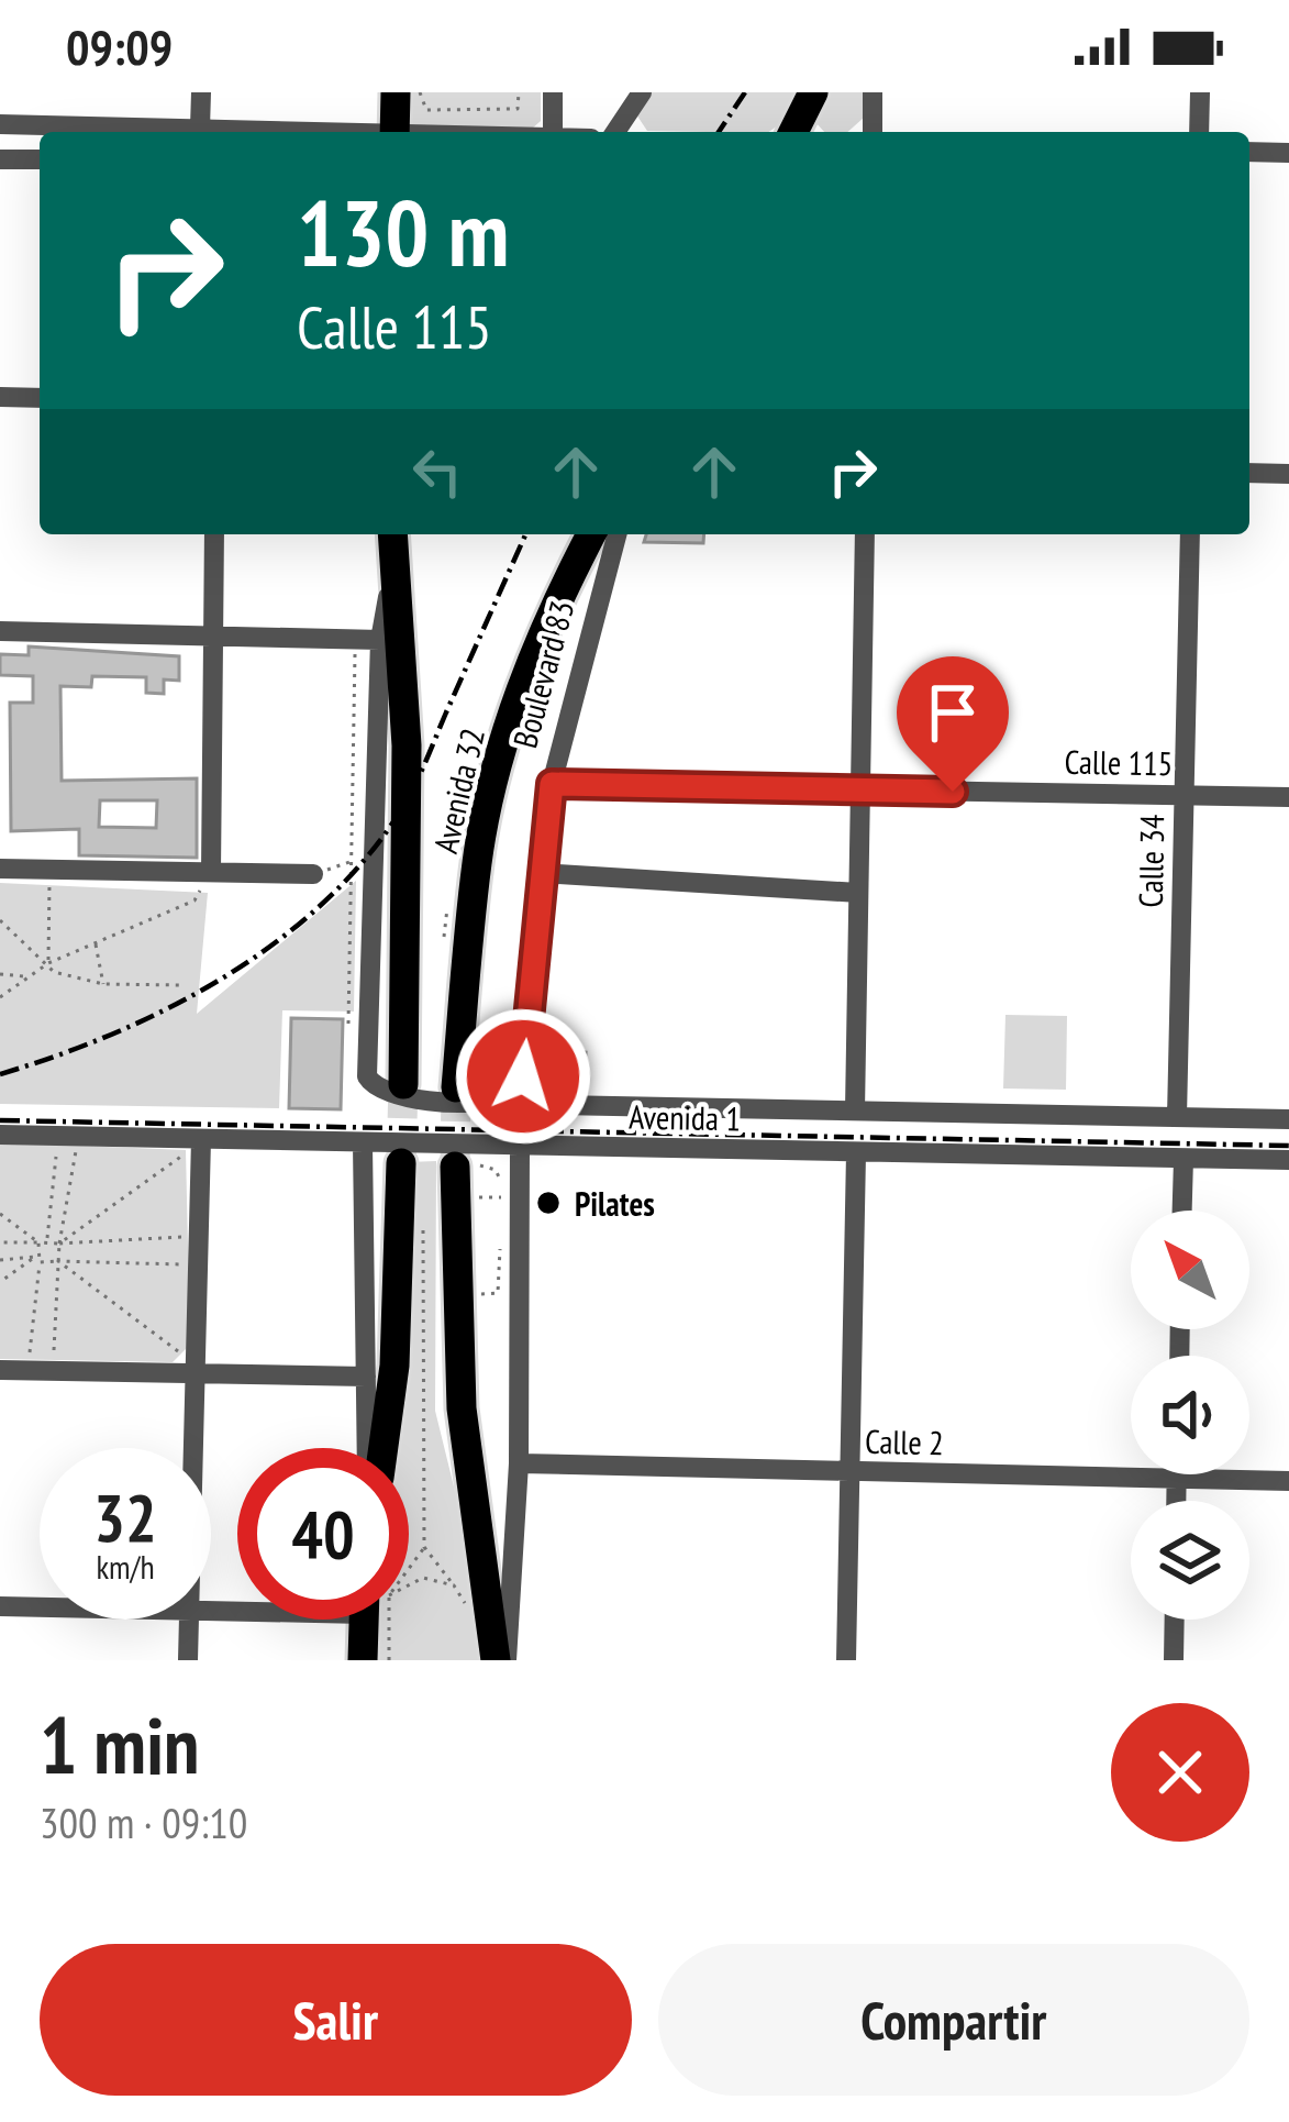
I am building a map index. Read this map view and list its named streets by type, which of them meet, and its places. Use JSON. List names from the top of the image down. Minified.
{"streets":{"highway":["Avenida 32"],"street":["Boulevard 83","Calle 115","Calle 34","Avenida 1","Calle 2"]},"crossings":[["Boulevard 83","Calle 115"],["Boulevard 83","Avenida 1"],["Calle 115","Calle 34"],["Calle 34","Avenida 1"]],"places":["Pilates"],"north":"top left","page":{"status":"09:09","turn":["130 m","Calle 115"],"speed":"32 km/h","limit":"40","heading":["1 min","300 m · 09:10"],"buttons":["Salir","Compartir"]}}
